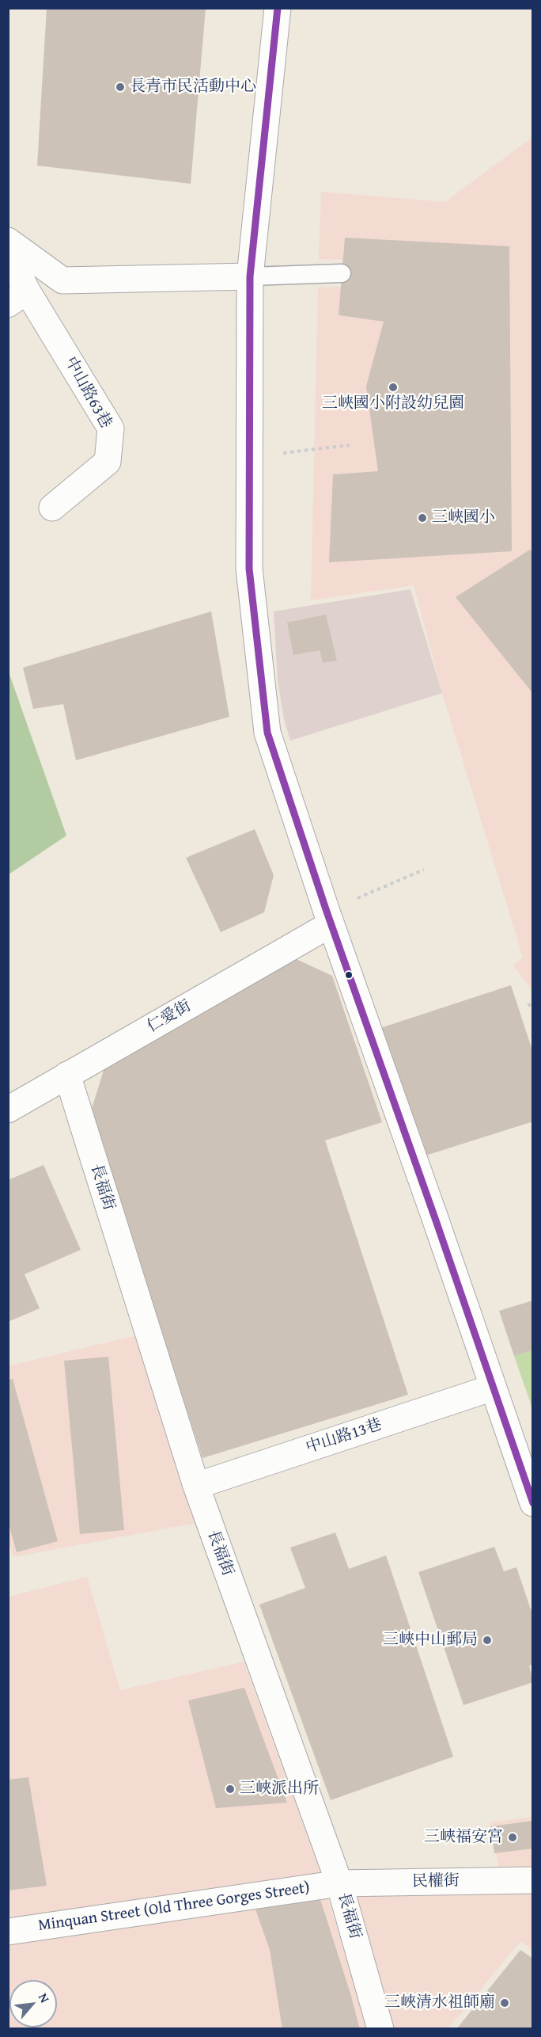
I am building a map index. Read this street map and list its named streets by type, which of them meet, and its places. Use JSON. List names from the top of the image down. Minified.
{"streets":{"street":["中山路63巷","仁愛街","長福街","中山路13巷","民權街","Minquan Street (Old Three Gorges Street)"]},"crossings":[["仁愛街","長福街"],["長福街","中山路13巷"],["長福街","民權街"],["長福街","Minquan Street (Old Three Gorges Street)"],["民權街","Minquan Street (Old Three Gorges Street)"]],"places":["長青市民活動中心","三峽國小附設幼兒園","三峽國小","三峽中山郵局","三峽派出所","三峽福安宮","三峽清水祖師廟"],"north":"top right"}
